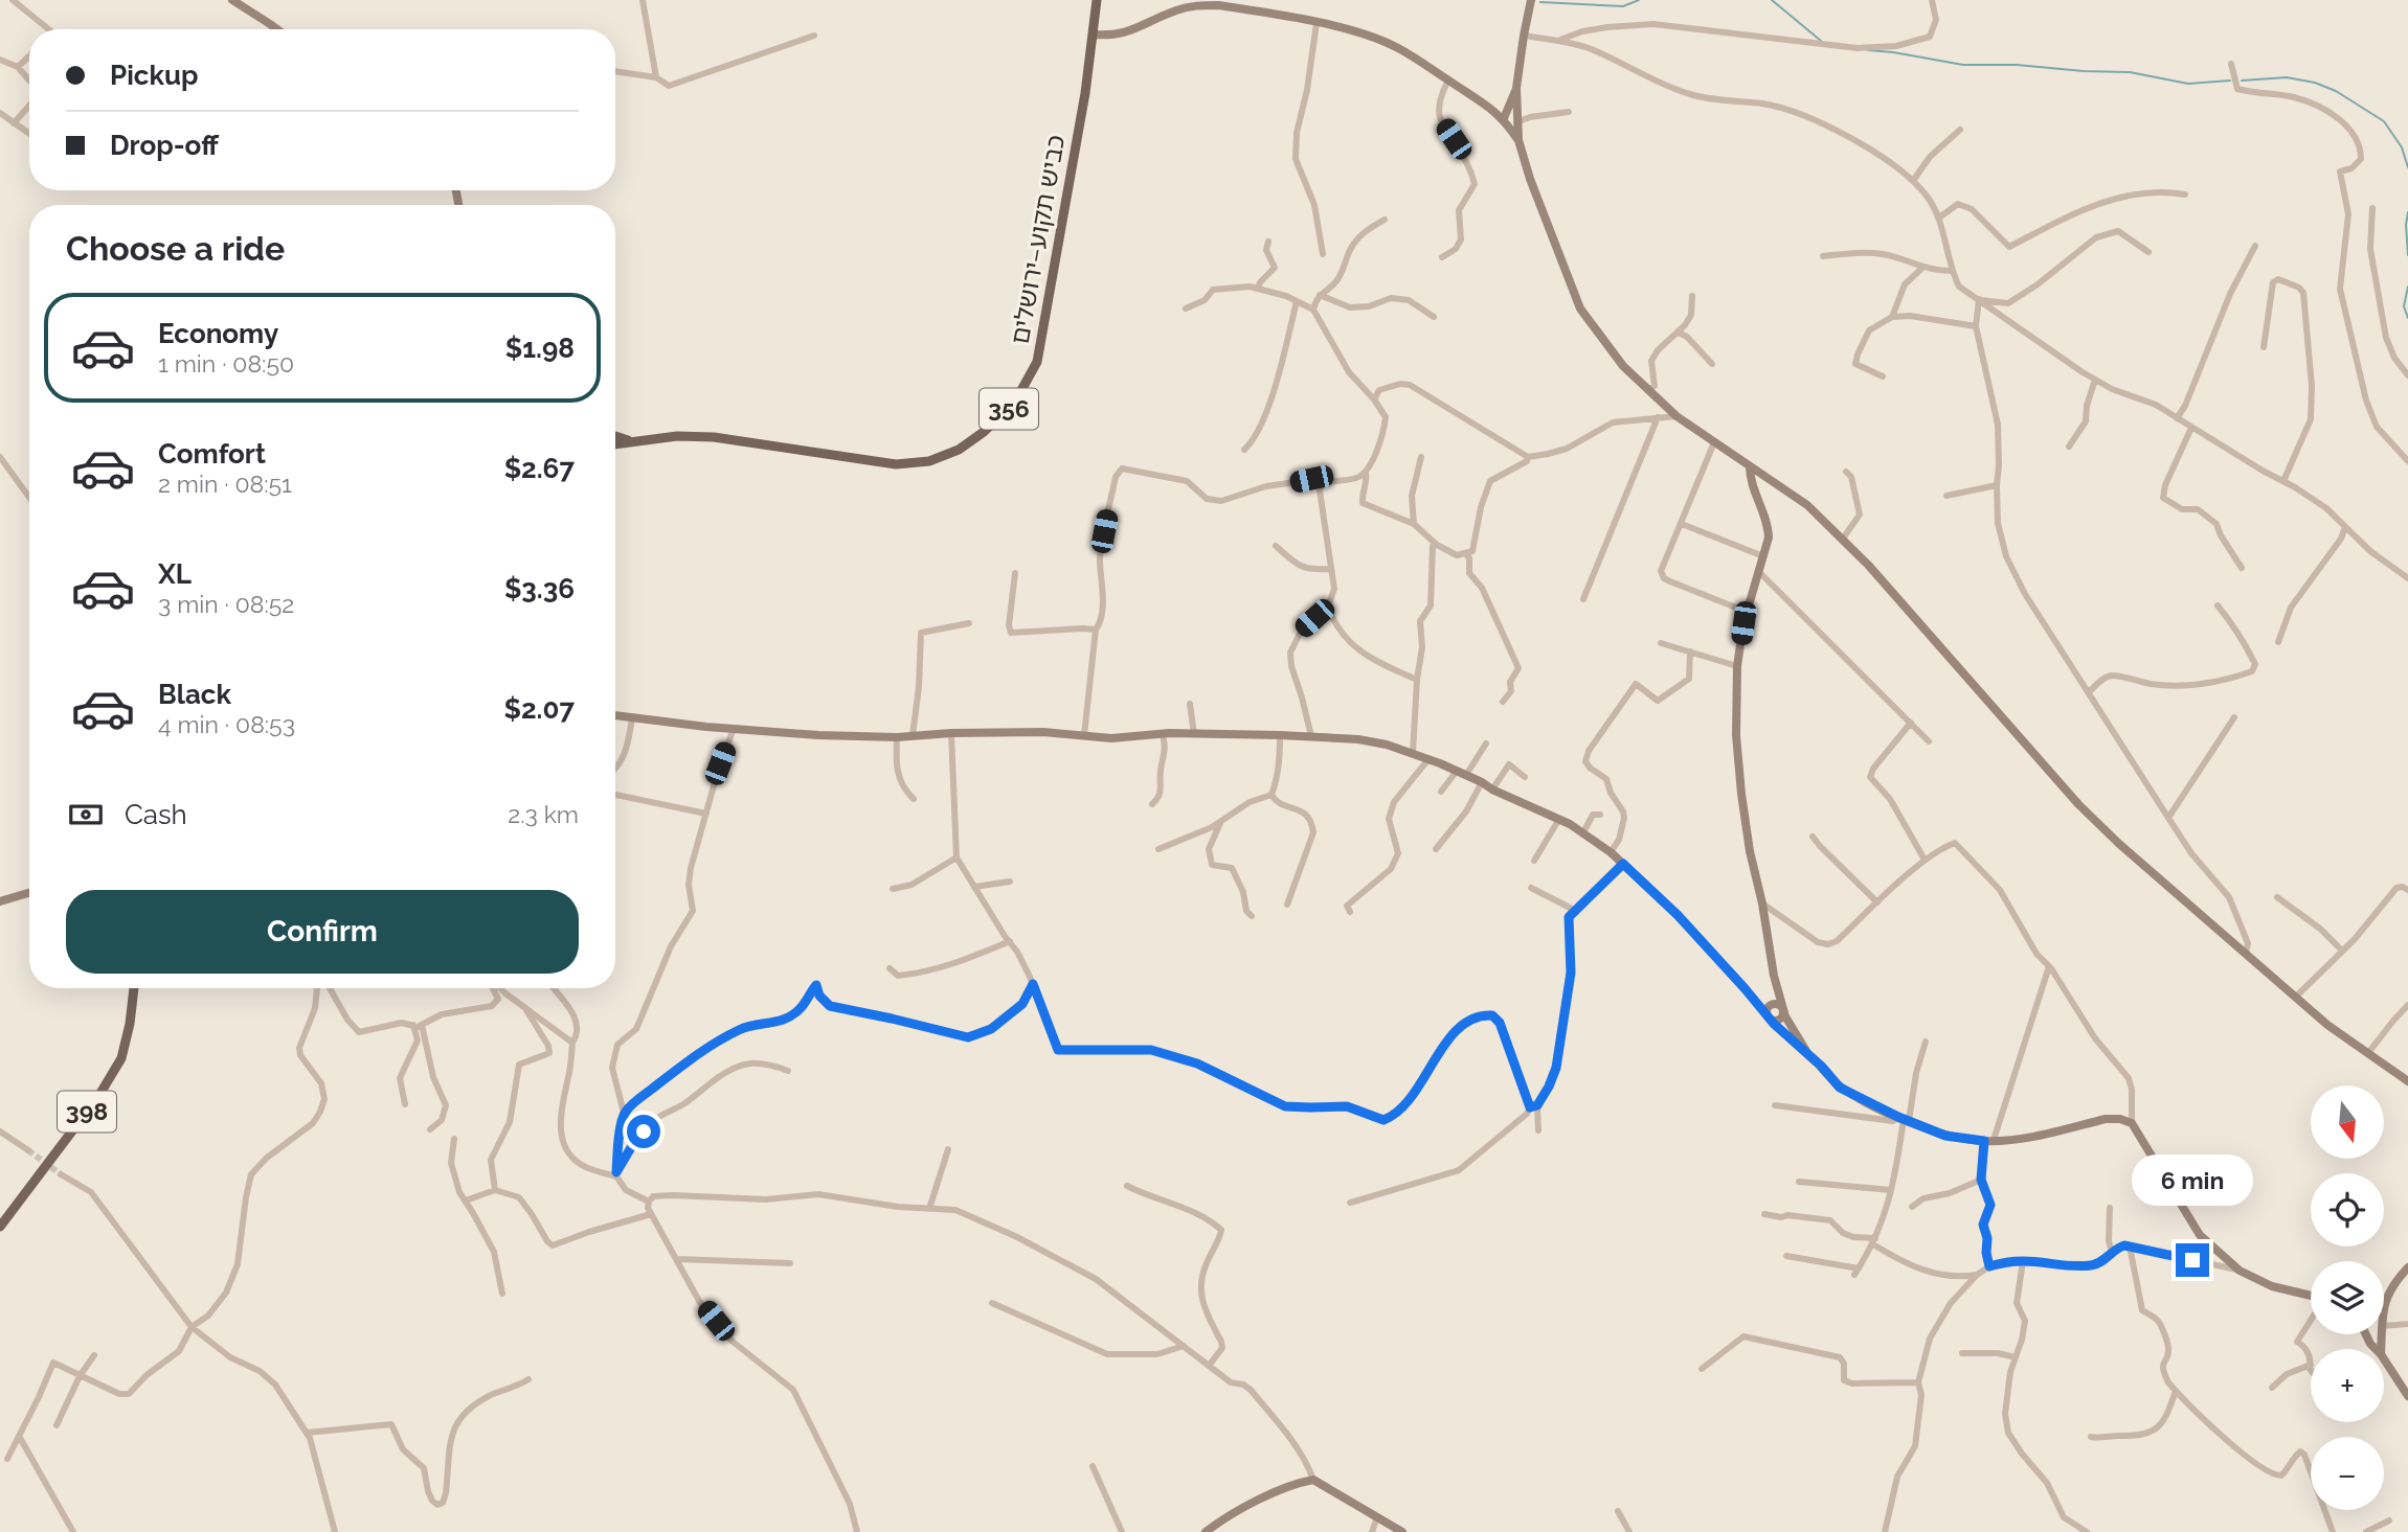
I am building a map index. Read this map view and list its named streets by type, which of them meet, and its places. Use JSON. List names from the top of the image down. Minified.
{"streets":{"main road":["כביש תקוע–ירושלים","356","398"]},"north":"bottom","page":{"banner":["Pickup","Drop-off"],"heading":"Choose a ride","list":[{"name":"Economy","note":"1 min · 08:50","value":"$1.98"},{"name":"Comfort","note":"2 min · 08:51","value":"$2.67"},{"name":"XL","note":"3 min · 08:52","value":"$3.36"},{"name":"Black","note":"4 min · 08:53","value":"$2.07"}],"pay":["Cash","2.3 km"],"buttons":"Confirm","map_buttons":["+","−"],"bubble":"6 min"}}
